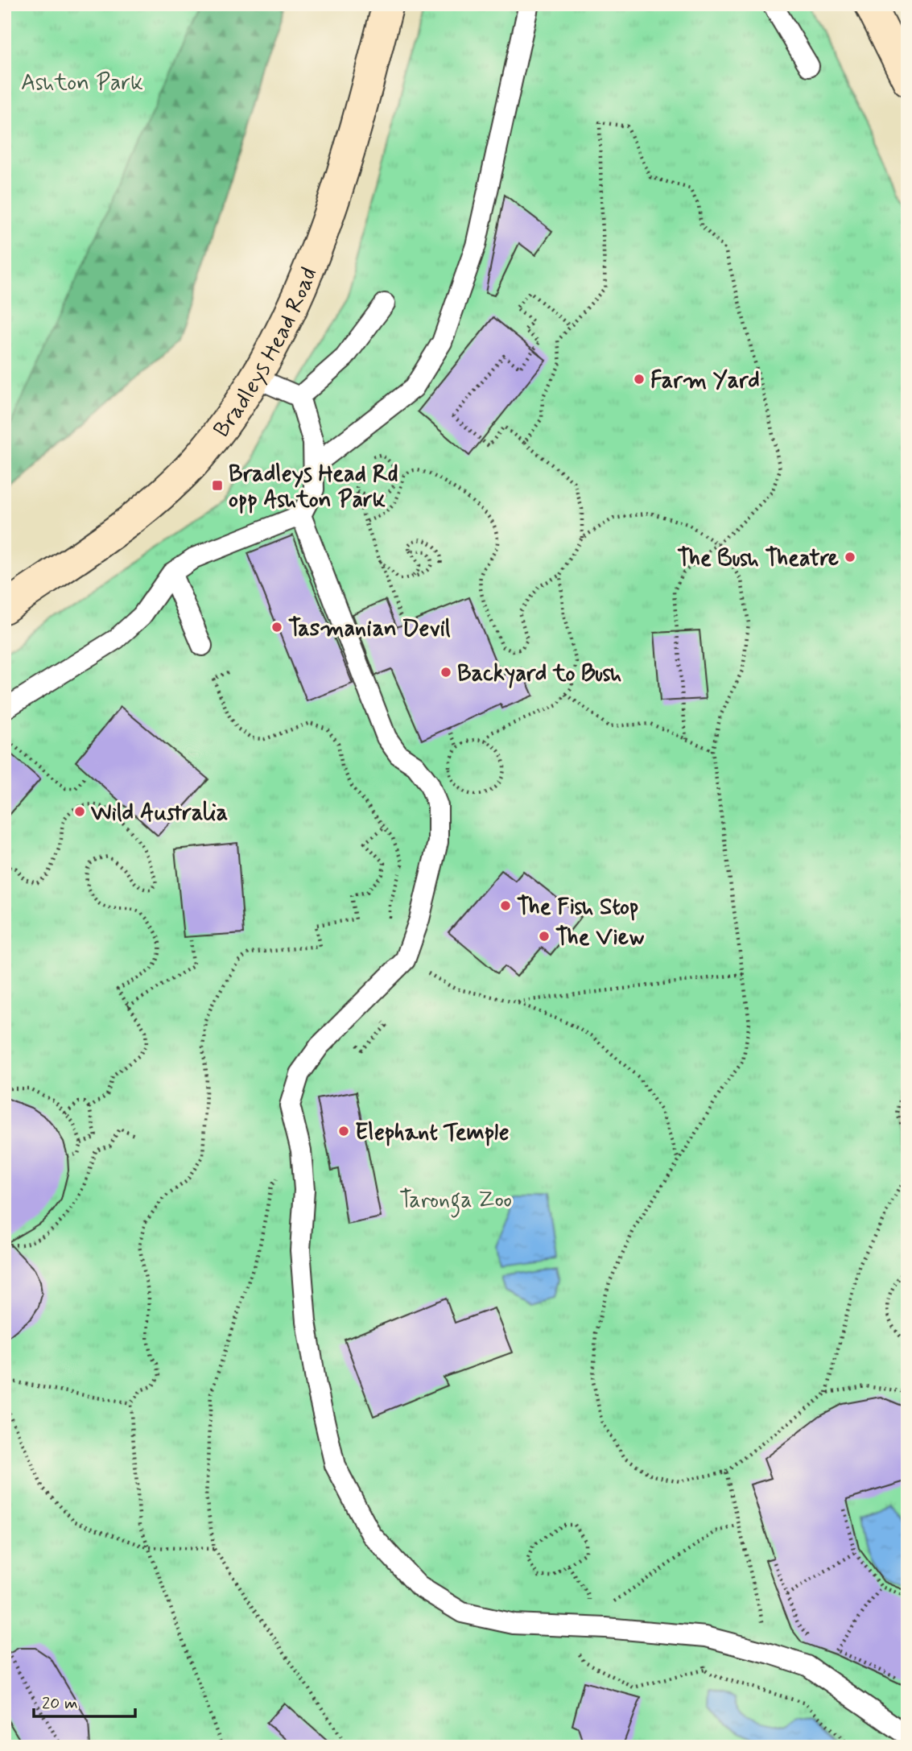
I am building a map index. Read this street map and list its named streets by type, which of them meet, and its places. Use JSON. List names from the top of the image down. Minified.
{"streets":{"main road":["Bradleys Head Road"]},"parks":["Ashton Park","Taronga Zoo"],"places":{"other":["Farm Yard","The Bush Theatre","Tasmanian Devil","Backyard to Bush","Wild Australia","The Fish Stop","The View","Elephant Temple"],"transit":["Bradleys Head Rd opp Ashton Park"]},"scale_bar":"20 m"}
